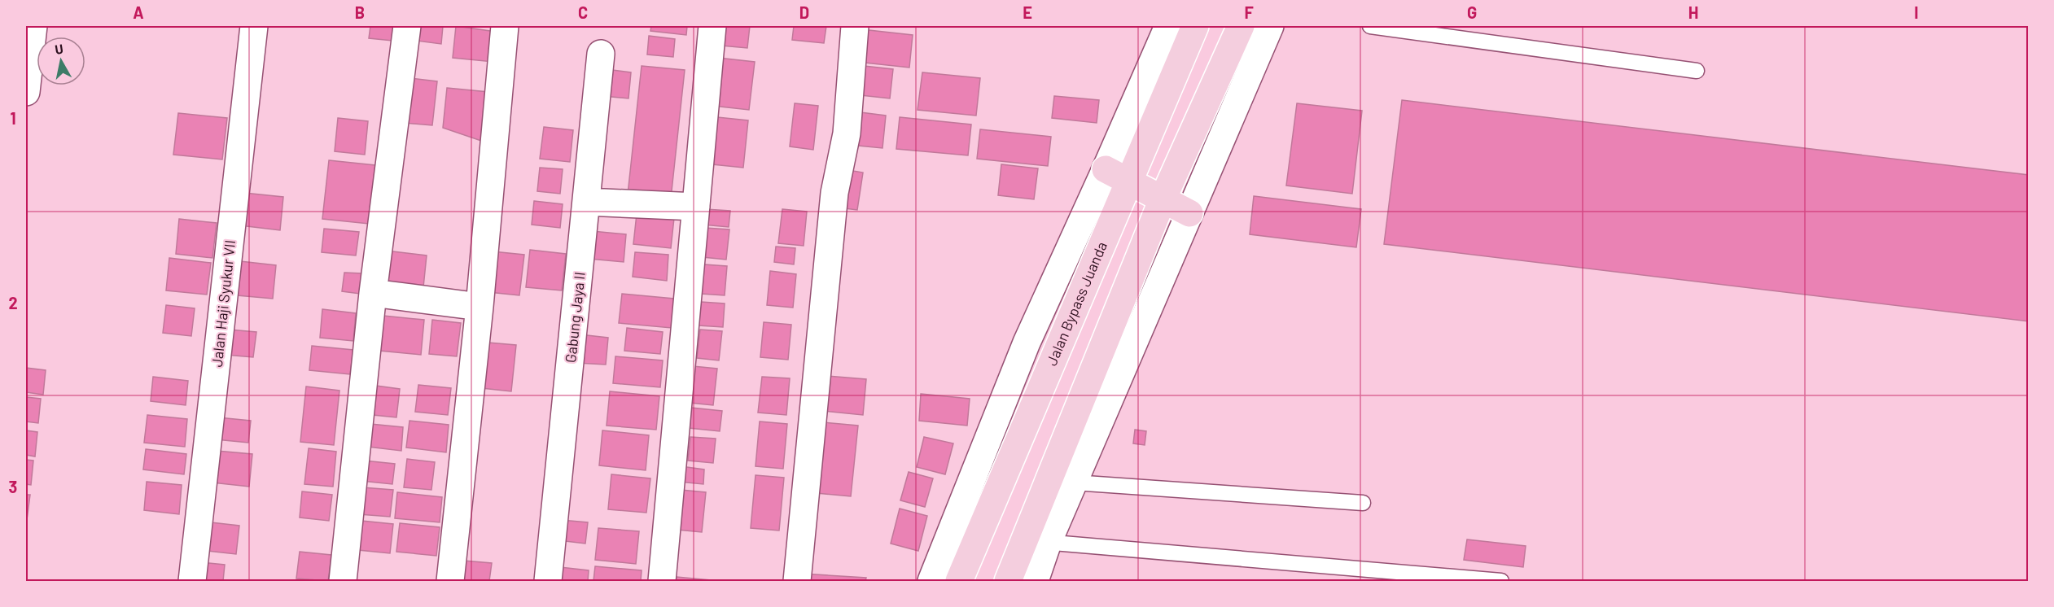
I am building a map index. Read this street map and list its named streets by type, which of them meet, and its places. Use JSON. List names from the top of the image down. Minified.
{"streets":{"highway":["Jalan Bypass Juanda"],"street":["Jalan Haji Syukur VII","Gabung Jaya II"]},"north":"top","grid":{"columns":["A","B","C","D","E","F","G","H","I"],"rows":["1","2","3"]}}
